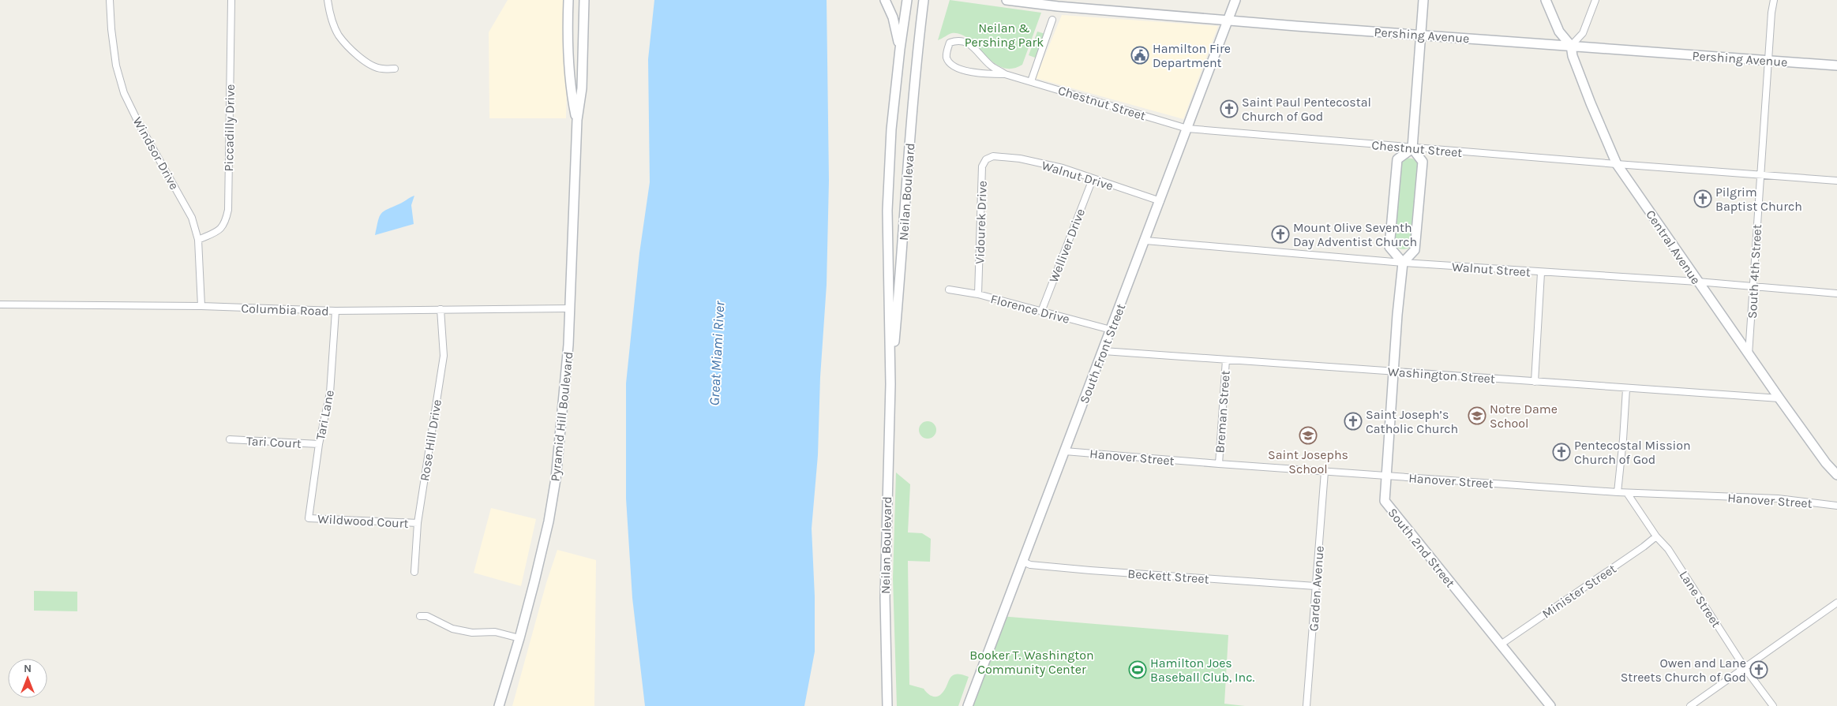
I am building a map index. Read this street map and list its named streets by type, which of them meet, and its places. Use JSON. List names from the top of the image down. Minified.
{"streets":{"street":["Pershing Avenue","Chestnut Street","Piccadilly Drive","Windsor Drive","Walnut Drive","Neilan Boulevard","Vidourek Drive","Welliver Drive","Central Avenue","Walnut Street","South 4th Street","Florence Drive","Columbia Road","South Front Street","Washington Street","Breman Street","Tari Lane","Pyramid Hill Boulevard","Rose Hill Drive","Tari Court","Hanover Street","Wildwood Court","South 2nd Street","Beckett Street","Garden Avenue","Minister Street","Lane Street"]},"crossings":[["Pershing Avenue","Central Avenue"],["Pershing Avenue","South 4th Street"],["Pershing Avenue","South Front Street"],["Chestnut Street","Central Avenue"],["Chestnut Street","South 4th Street"],["Chestnut Street","South Front Street"],["Piccadilly Drive","Windsor Drive"],["Windsor Drive","Columbia Road"],["Walnut Drive","Vidourek Drive"],["Walnut Drive","Welliver Drive"],["Walnut Drive","South Front Street"],["Vidourek Drive","Florence Drive"],["Welliver Drive","Florence Drive"],["Central Avenue","Walnut Street"],["Central Avenue","South 4th Street"],["Central Avenue","Washington Street"],["Walnut Street","South 4th Street"],["Walnut Street","South Front Street"],["Walnut Street","South 2nd Street"],["Florence Drive","South Front Street"],["Columbia Road","Tari Lane"],["Columbia Road","Pyramid Hill Boulevard"],["Columbia Road","Rose Hill Drive"],["South Front Street","Washington Street"],["South Front Street","Hanover Street"],["South Front Street","Beckett Street"],["Washington Street","Breman Street"],["Washington Street","South 2nd Street"],["Breman Street","Hanover Street"],["Tari Lane","Tari Court"],["Tari Lane","Wildwood Court"],["Rose Hill Drive","Wildwood Court"],["Hanover Street","South 2nd Street"],["Hanover Street","Garden Avenue"],["Hanover Street","Lane Street"],["South 2nd Street","Minister Street"],["Beckett Street","Garden Avenue"],["Minister Street","Lane Street"]],"water":["Great Miami River"],"parks":["Neilan & Pershing Park","Booker T. Washington Community Center"],"places":{"public building":["Hamilton Fire Department"],"church":["Saint Paul Pentecostal Church of God","Pilgrim Baptist Church","Mount Olive Seventh Day Adventist Church","Saint Joseph’s Catholic Church","Pentecostal Mission Church of God","Owen and Lane Streets Church of God"],"school or university":["Notre Dame School","Saint Josephs School"],"sports":["Hamilton Joes Baseball Club, Inc."]},"north":"top"}
